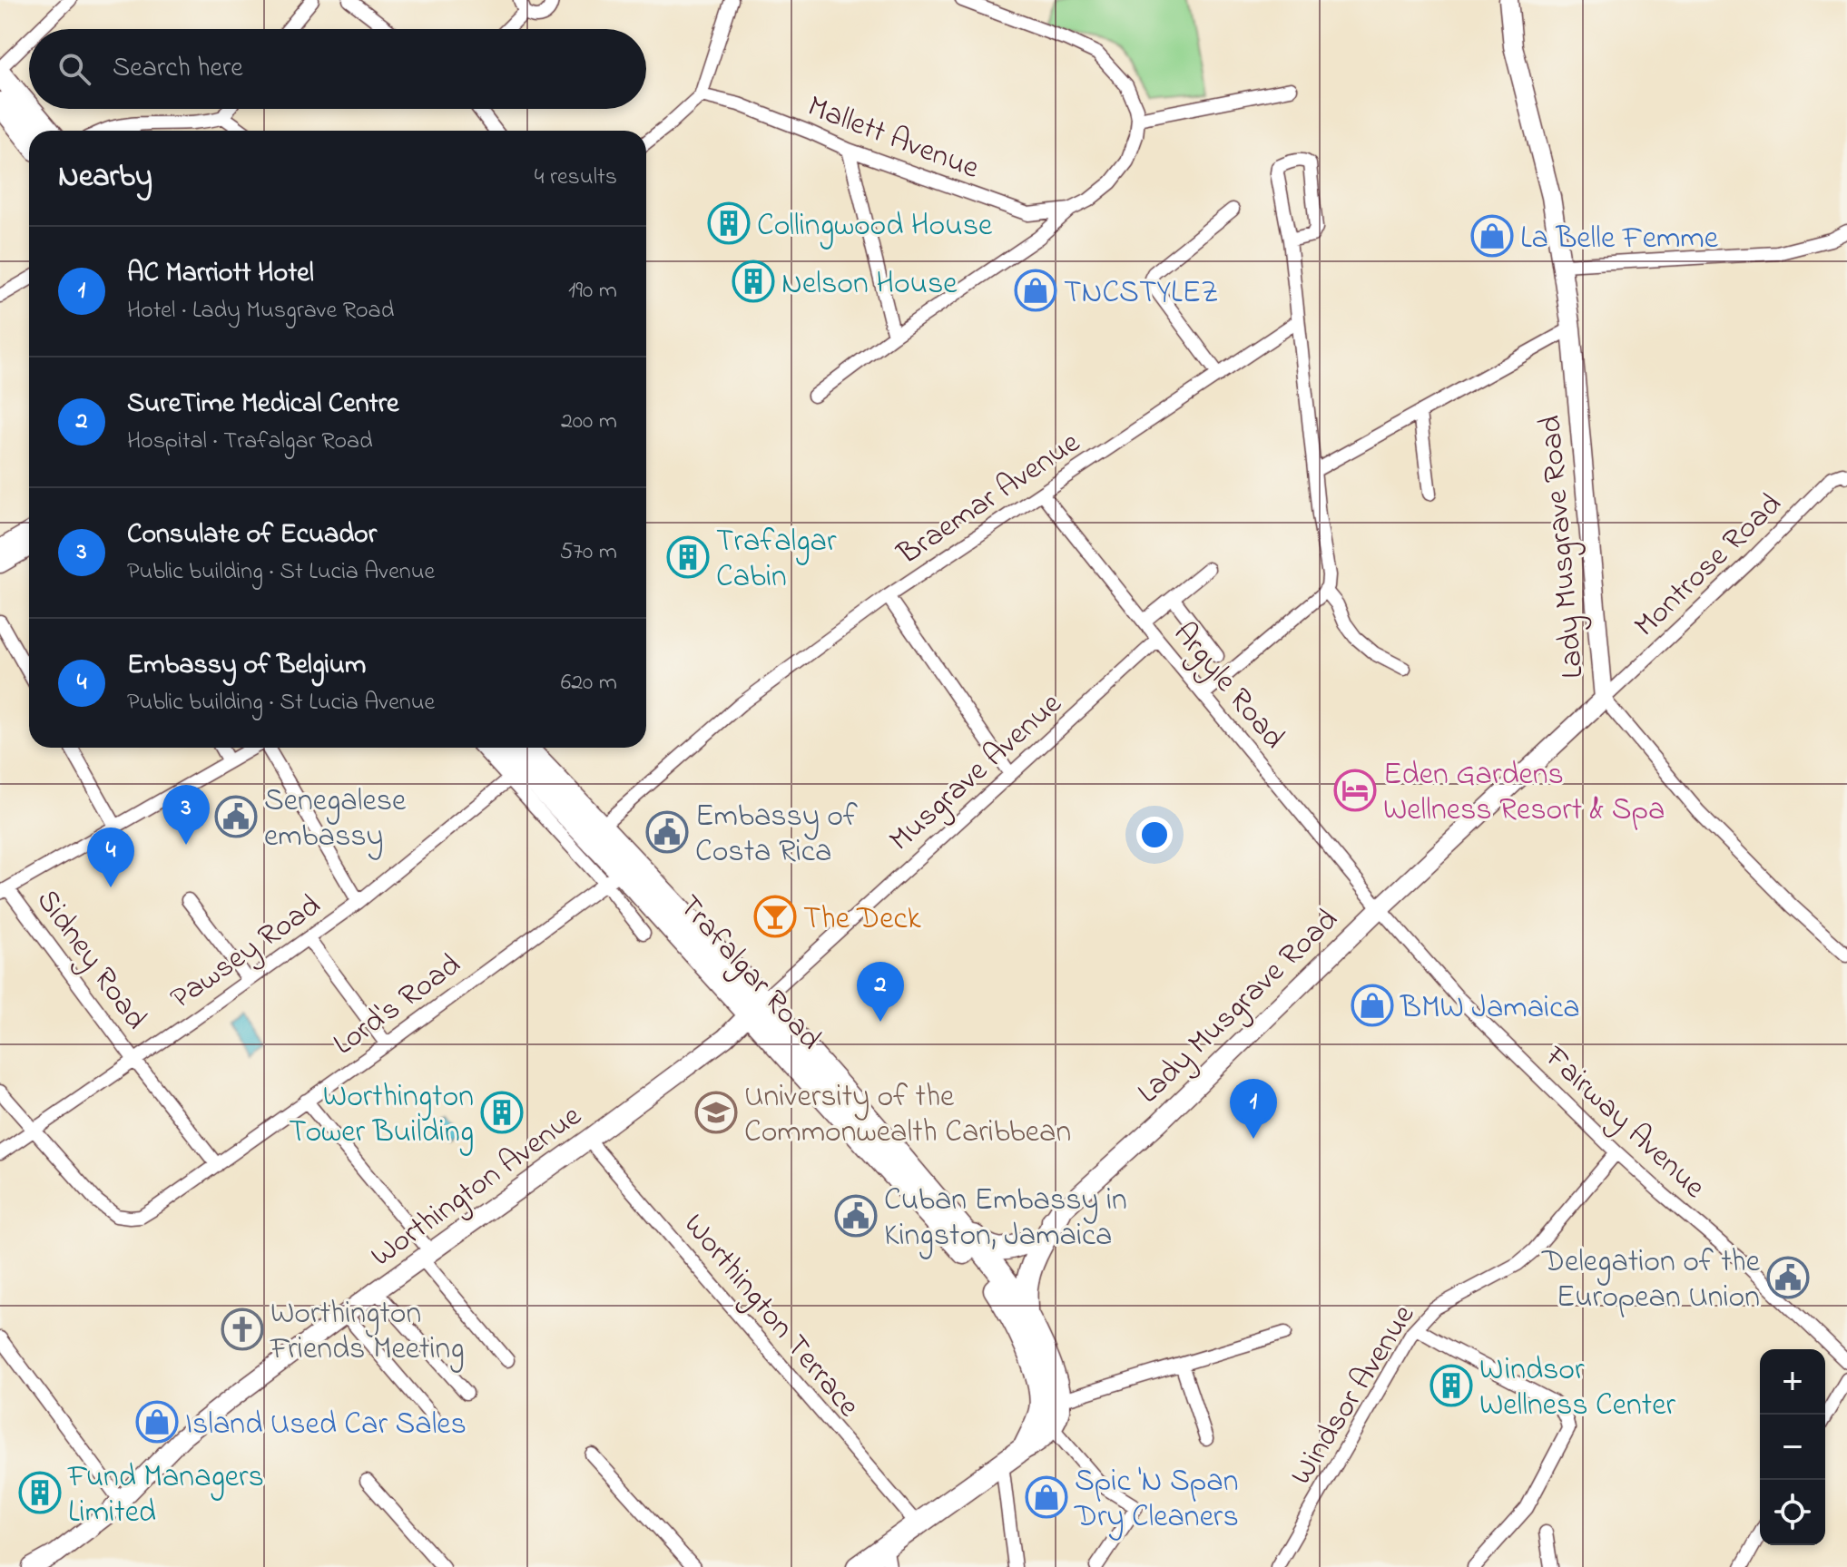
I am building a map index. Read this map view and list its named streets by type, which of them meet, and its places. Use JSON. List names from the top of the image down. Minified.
{"streets":{"main road":["Lady Musgrave Road","Trafalgar Road","Worthington Avenue"],"street":["Mallett Avenue","Braemar Avenue","Montrose Road","Argyle Road","Musgrave Avenue","Pawsey Road","Sidney Road","Lord's Road","Fairway Avenue","Worthington Terrace","Windsor Avenue"]},"crossings":[["Braemar Avenue","Argyle Road"],["Braemar Avenue","Trafalgar Road"],["Lady Musgrave Road","Montrose Road"],["Lady Musgrave Road","Argyle Road"],["Lady Musgrave Road","Trafalgar Road"],["Lady Musgrave Road","Fairway Avenue"],["Argyle Road","Musgrave Avenue"],["Argyle Road","Fairway Avenue"],["Musgrave Avenue","Trafalgar Road"],["Musgrave Avenue","Worthington Avenue"],["Pawsey Road","Sidney Road"],["Pawsey Road","Lord's Road"],["Sidney Road","Lord's Road"],["Trafalgar Road","Lord's Road"],["Trafalgar Road","Worthington Avenue"],["Fairway Avenue","Windsor Avenue"],["Worthington Avenue","Worthington Terrace"]],"places":{"building":["Collingwood House","Nelson House","Trafalgar Cabin","Worthington Tower Building","Windsor Wellness Center","Fund Managers Limited"],"shop":["La Belle Femme","TNCSTYLEZ","BMW Jamaica","Island Used Car Sales","Spic 'N Span Dry Cleaners"],"hotel":["Eden Gardens Wellness Resort & Spa"],"public building":["Senegalese embassy","Embassy of Costa Rica","Cuban Embassy in Kingston, Jamaica","Delegation of the European Union"],"bar":["The Deck"],"school or university":["University of the Commonwealth Caribbean"],"church":["Worthington Friends Meeting"]},"page":{"search":"Search here","heading":["Nearby","4 results"],"list":[{"mark":"1","name":"AC Marriott Hotel","note":"Hotel · Lady Musgrave Road","value":"190 m"},{"mark":"2","name":"SureTime Medical Centre","note":"Hospital · Trafalgar Road","value":"200 m"},{"mark":"3","name":"Consulate of Ecuador","note":"Public building · St Lucia Avenue","value":"570 m"},{"mark":"4","name":"Embassy of Belgium","note":"Public building · St Lucia Avenue","value":"620 m"}],"pins":["3","4","2","1"],"map_buttons":["+","−"]}}
